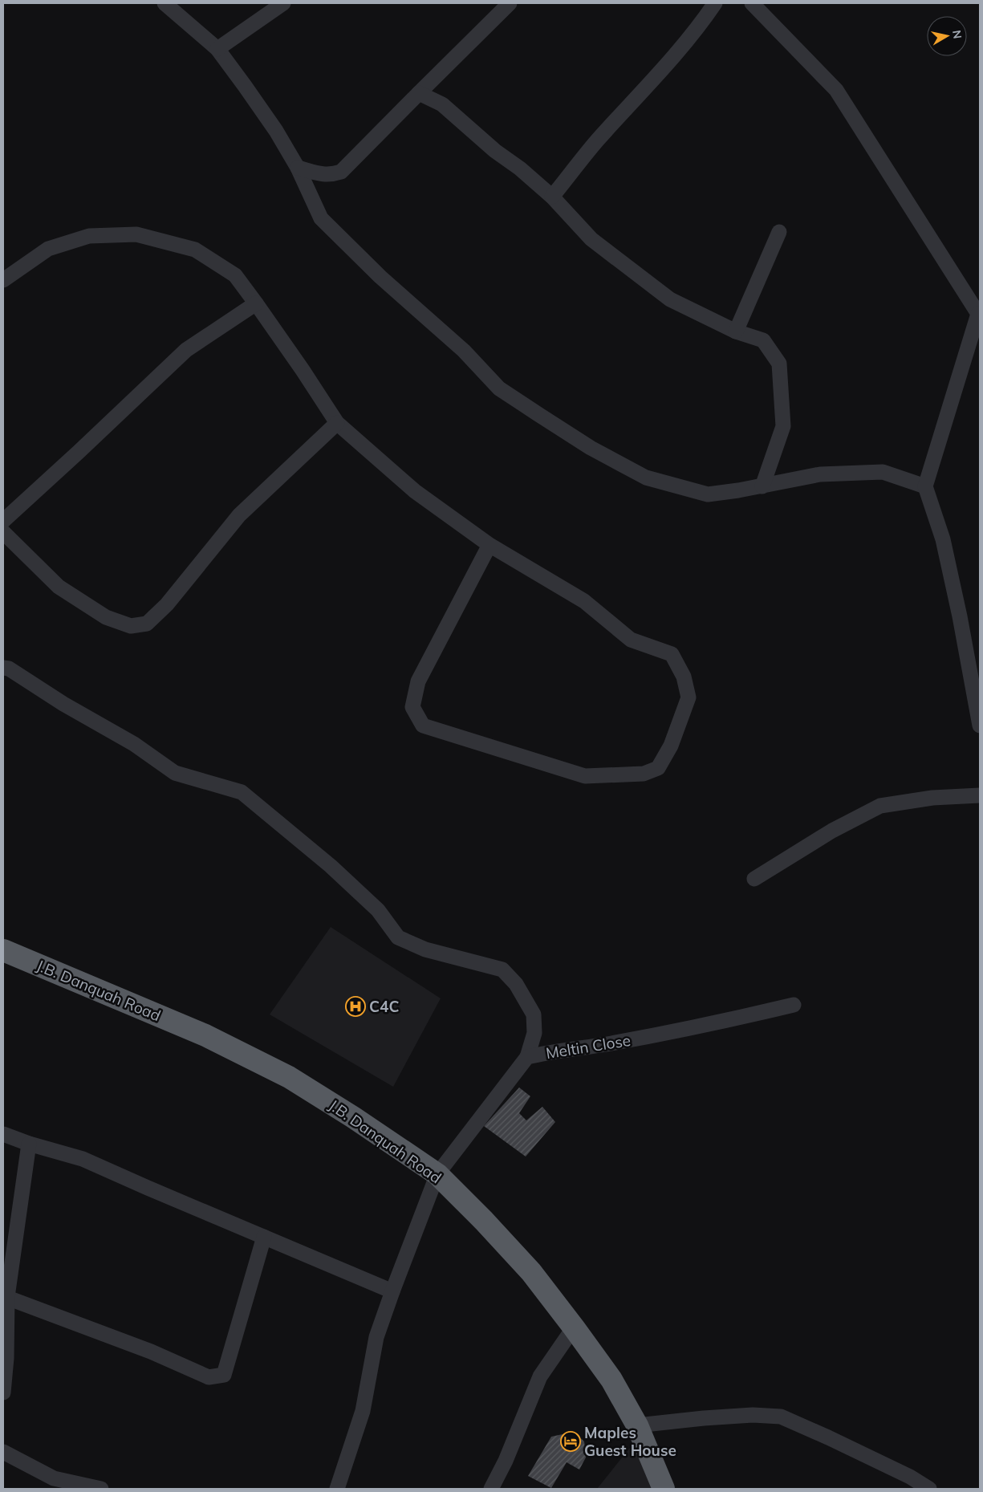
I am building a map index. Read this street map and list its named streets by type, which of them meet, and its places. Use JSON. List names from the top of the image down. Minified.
{"streets":{"highway":["J.B. Danquah Road"],"street":["Meltin Close"]},"crossings":[["J.B. Danquah Road","Meltin Close"]],"places":{"hospital":["C4C"],"hotel":["Maples Guest House"]},"north":"right"}
